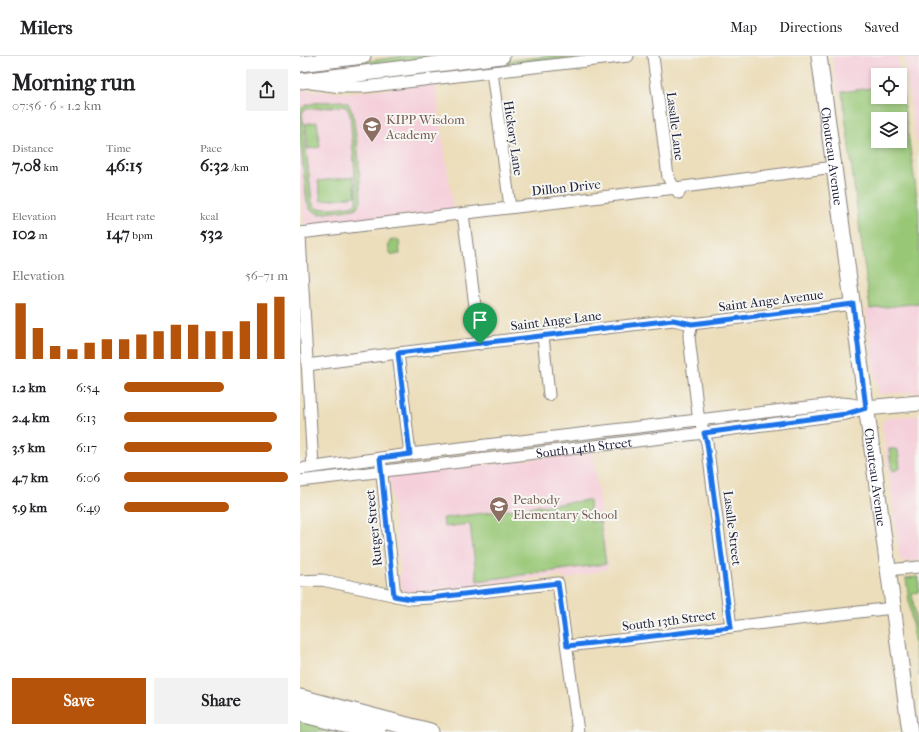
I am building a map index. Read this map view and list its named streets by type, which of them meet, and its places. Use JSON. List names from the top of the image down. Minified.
{"streets":{"main road":["Chouteau Avenue","South 14th Street"],"street":["Lasalle Lane","Hickory Lane","Dillon Drive","Saint Ange Avenue","Saint Ange Lane","Rutger Street","Lasalle Street","South 13th Street"]},"crossings":[["Lasalle Lane","Dillon Drive"],["Hickory Lane","Dillon Drive"],["Chouteau Avenue","Dillon Drive"],["Chouteau Avenue","Saint Ange Avenue"],["Chouteau Avenue","South 14th Street"],["Chouteau Avenue","South 13th Street"],["Saint Ange Avenue","Saint Ange Lane"],["South 14th Street","Rutger Street"],["South 14th Street","Lasalle Street"],["Lasalle Street","South 13th Street"]],"places":{"school or university":["KIPP Wisdom Academy","Peabody Elementary School"]},"page":{"header":"Milers","nav":["Map","Directions","Saved"],"heading":["Morning run","07:56 · 6 × 1.2 km"],"stats":[["Distance","7.08 km"],["Time","46:15"],["Pace","6:32 /km"],["Elevation","102 m"],["Heart rate","147 bpm"],["kcal","532"]],"chart":["Elevation","56–71 m"],"list":[{"name":"1.2 km","note":"6:54"},{"name":"2.4 km","note":"6:13"},{"name":"3.5 km","note":"6:17"},{"name":"4.7 km","note":"6:06"},{"name":"5.9 km","note":"6:49"}],"buttons":["Save","Share"]}}
